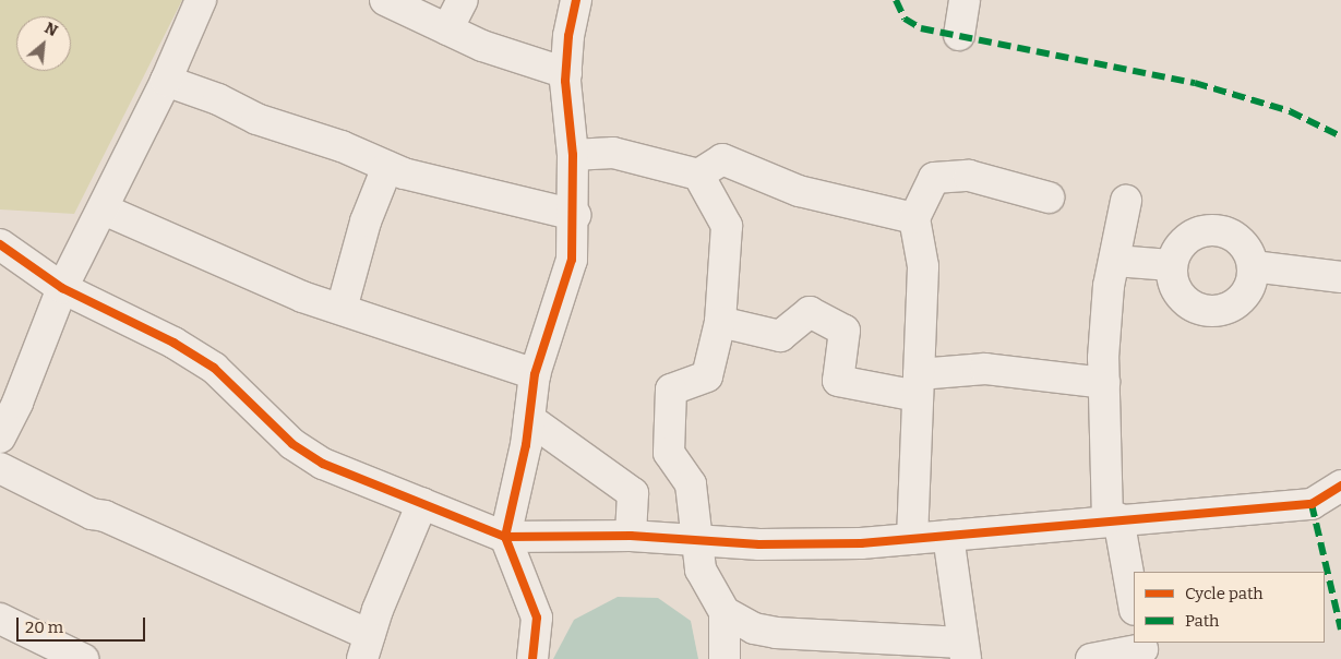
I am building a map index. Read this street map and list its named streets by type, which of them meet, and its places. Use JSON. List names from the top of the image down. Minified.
{"legend":["Cycle path","Path"],"scale_bar":"20 m","north":"top right"}
